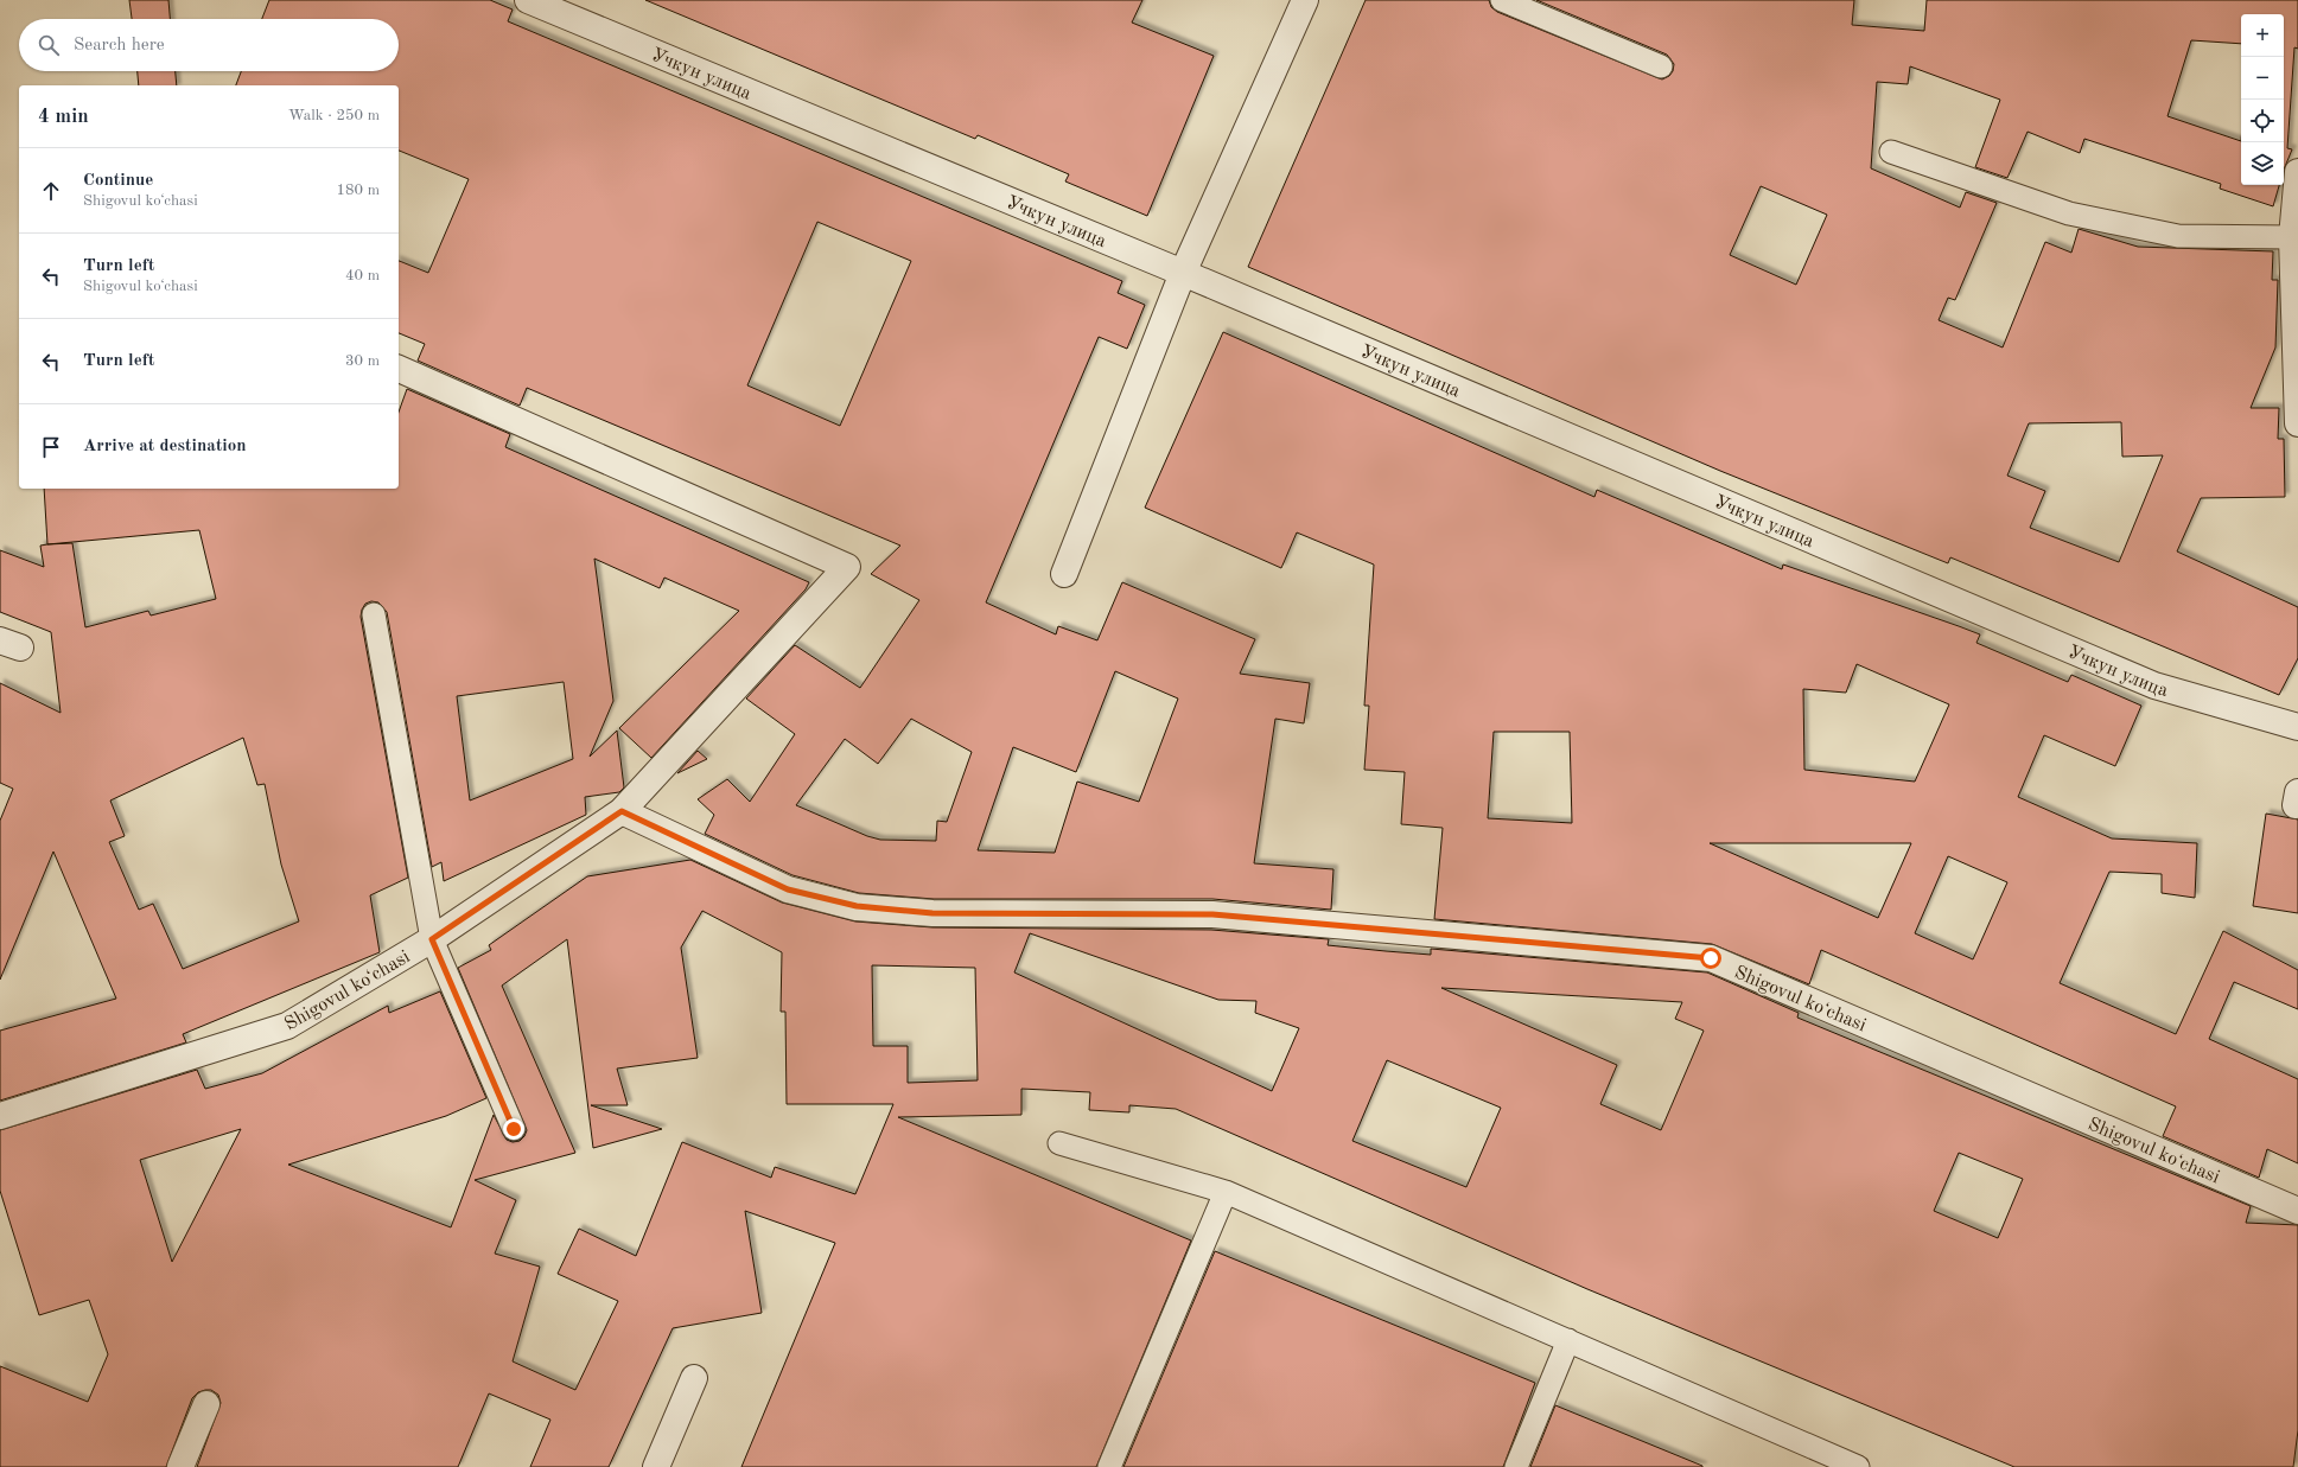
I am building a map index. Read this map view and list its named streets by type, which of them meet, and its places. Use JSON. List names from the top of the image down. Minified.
{"streets":{"street":["Учкун улица","Shigovul koʻchasi"]},"page":{"map_buttons":["+","−"],"search":"Search here","heading":["4 min","Walk · 250 m"],"list":[["Continue","Shigovul koʻchasi","180 m"],["Turn left","Shigovul koʻchasi","40 m"],["Turn left","30 m"],"Arrive at destination"]}}
